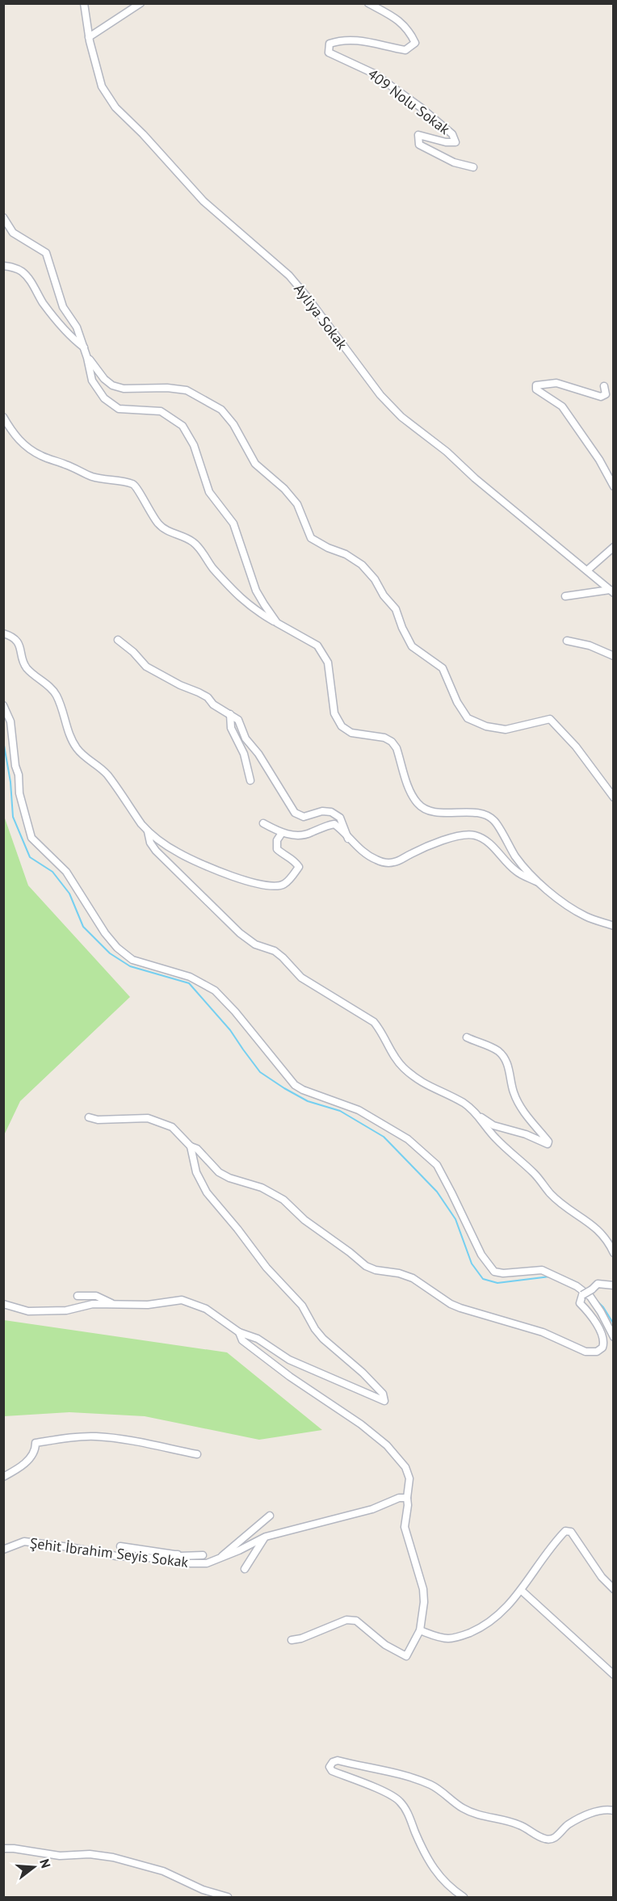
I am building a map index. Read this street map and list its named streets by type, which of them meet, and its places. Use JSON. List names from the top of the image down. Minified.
{"streets":{"street":["409 Nolu Sokak","Ayliya Sokak","Şehit İbrahim Seyis Sokak"]},"north":"right"}
